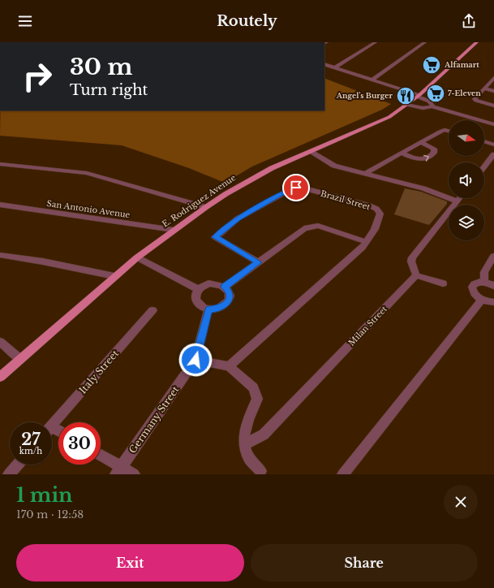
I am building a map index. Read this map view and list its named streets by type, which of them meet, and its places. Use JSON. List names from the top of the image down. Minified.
{"streets":{"main road":["E. Rodriguez Avenue"],"street":["Brazil Street","San Antonio Avenue","Milan Street","Italy Street","Germany Street"]},"crossings":[["E. Rodriguez Avenue","San Antonio Avenue"]],"places":{"supermarket":["Alfamart","7-Eleven"],"restaurant":["Angel's Burger"]},"north":"right","page":{"header":"Routely","turn":["30 m","Turn right"],"speed":"27 km/h","limit":"30","heading":["1 min","170 m · 12:58"],"buttons":["Exit","Share"]}}
